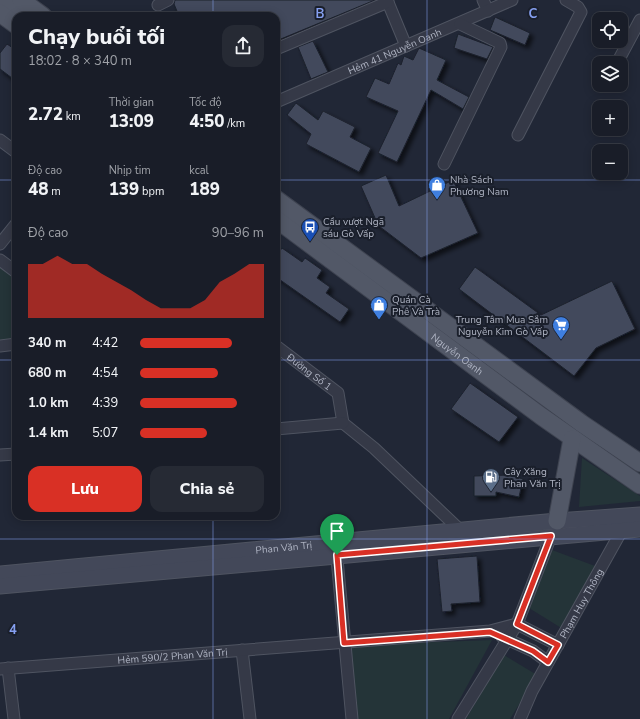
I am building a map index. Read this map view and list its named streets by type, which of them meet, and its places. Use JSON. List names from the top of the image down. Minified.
{"streets":{"main road":["Nguyễn Oanh","Phan Văn Trị"],"street":["Hẻm 41 Nguyễn Oanh","Đường Số 1","Phạm Huy Thông","Hẻm 590/2 Phan Văn Trị"]},"crossings":[["Phan Văn Trị","Phạm Huy Thông"]],"places":{"shop":["Nhà Sách Phương Nam","Quán Cà Phê Và Trà"],"bus stop":["Cầu vượt Ngã sáu Gò Vấp"],"supermarket":["Trung Tâm Mua Sắm Nguyễn Kim Gò Vấp"],"fuel station":["Cây Xăng Phan Văn Trị"]},"page":{"map_buttons":["+","−"],"heading":["Chạy buổi tối","18:02 · 8 × 340 m"],"stats":[["2.72 km"],["Thời gian","13:09"],["Tốc độ","4:50 /km"],["Độ cao","48 m"],["Nhịp tim","139 bpm"],["kcal","189"]],"chart":["Độ cao","90–96 m"],"list":[{"name":"340 m","note":"4:42"},{"name":"680 m","note":"4:54"},{"name":"1.0 km","note":"4:39"},{"name":"1.4 km","note":"5:07"}],"buttons":["Lưu","Chia sẻ"]},"grid":{"columns":["B","C"],"rows":["4"]}}
